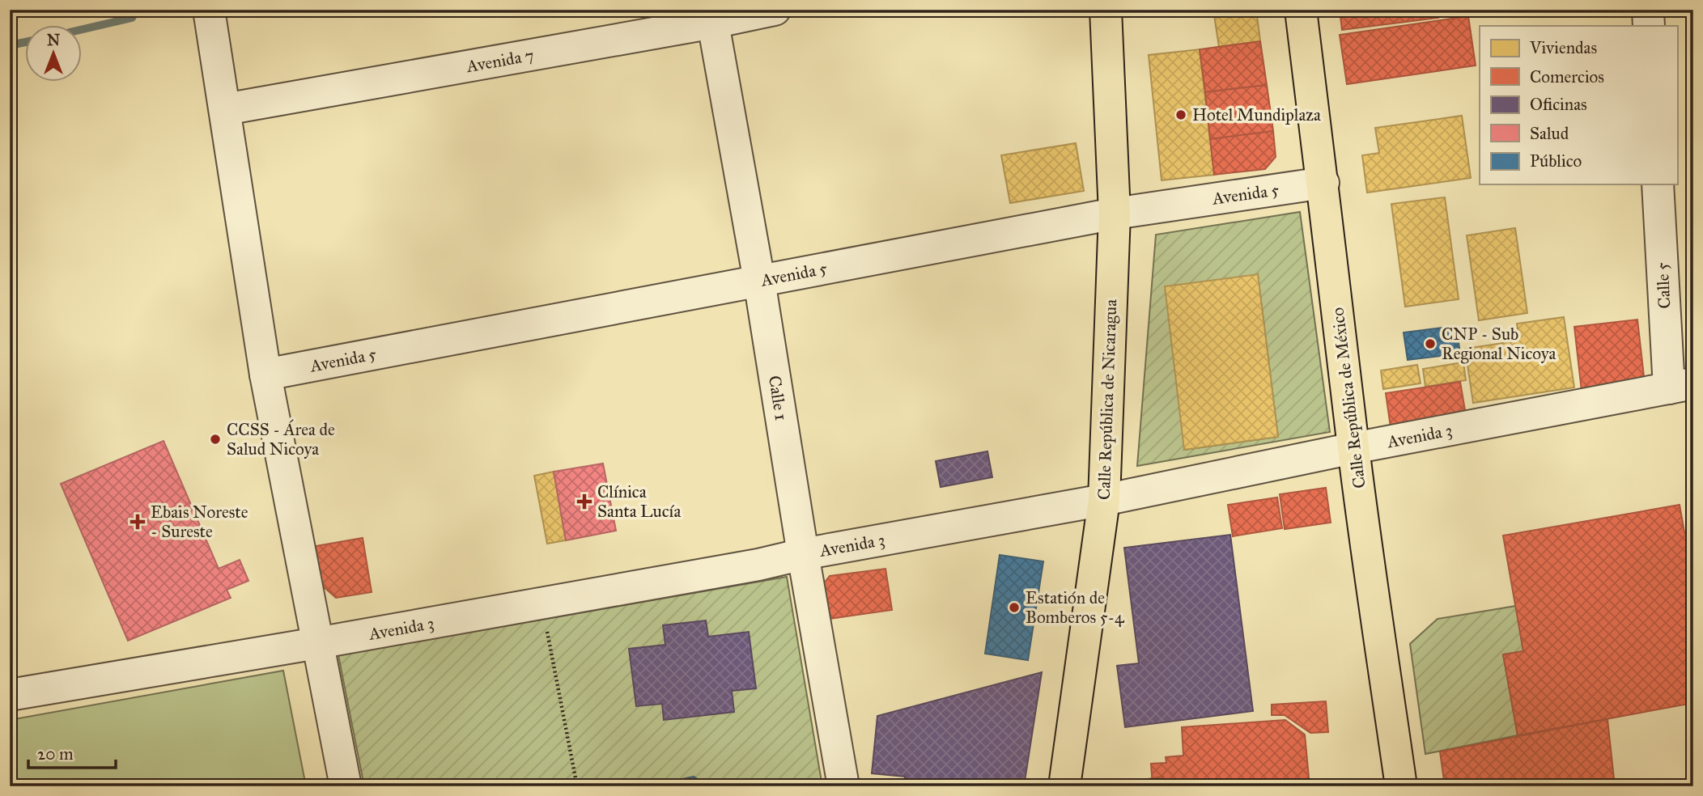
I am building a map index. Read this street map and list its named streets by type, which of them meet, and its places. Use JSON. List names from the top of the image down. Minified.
{"streets":{"main road":["Calle República de México","Calle República de Nicaragua"],"street":["Avenida 7","Avenida 5","Calle 5","Calle 1","Avenida 3"]},"crossings":[["Avenida 7","Calle 1"],["Avenida 5","Calle 1"],["Avenida 5","Calle República de México"],["Avenida 5","Calle República de Nicaragua"],["Calle 5","Avenida 3"],["Calle 1","Avenida 3"],["Calle República de México","Avenida 3"],["Calle República de Nicaragua","Avenida 3"]],"places":{"other":["Hotel Mundiplaza","CNP - Sub Regional Nicoya","CCSS - Área de Salud Nicoya","Estatión de Bomberos 5-4"],"health":["Clínica Santa Lucía","Ebais Noreste - Sureste"]},"legend":["Viviendas","Comercios","Oficinas","Salud","Público"],"scale_bar":"20 m","north":"top"}
